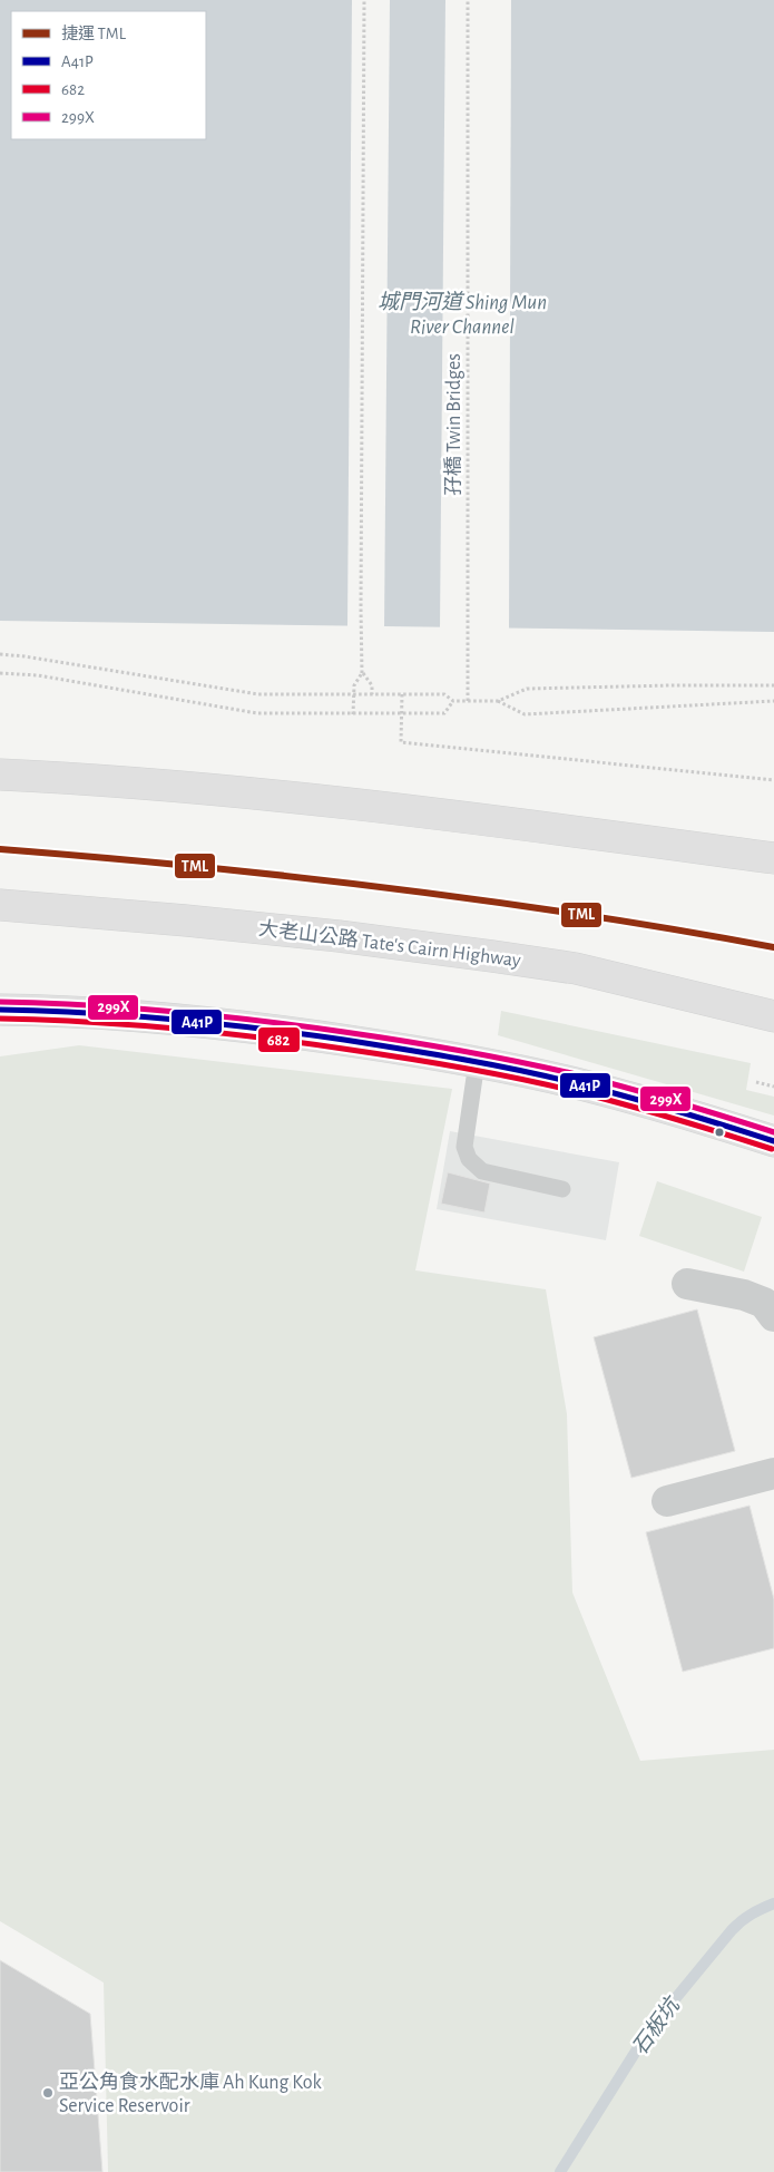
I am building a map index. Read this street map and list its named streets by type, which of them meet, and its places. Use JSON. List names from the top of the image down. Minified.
{"streets":{"main road":["大老山公路 Tate's Cairn Highway"],"path":["孖橋 Twin Bridges"]},"water":["城門河道 Shing Mun River Channel","石板坑"],"places":["亞公角食水配水庫 Ah Kung Kok Service Reservoir"],"lines":["metro line TML","transit line 299X","transit line A41P","transit line 682"],"legend":["捷運 TML","A41P","682","299X"]}
